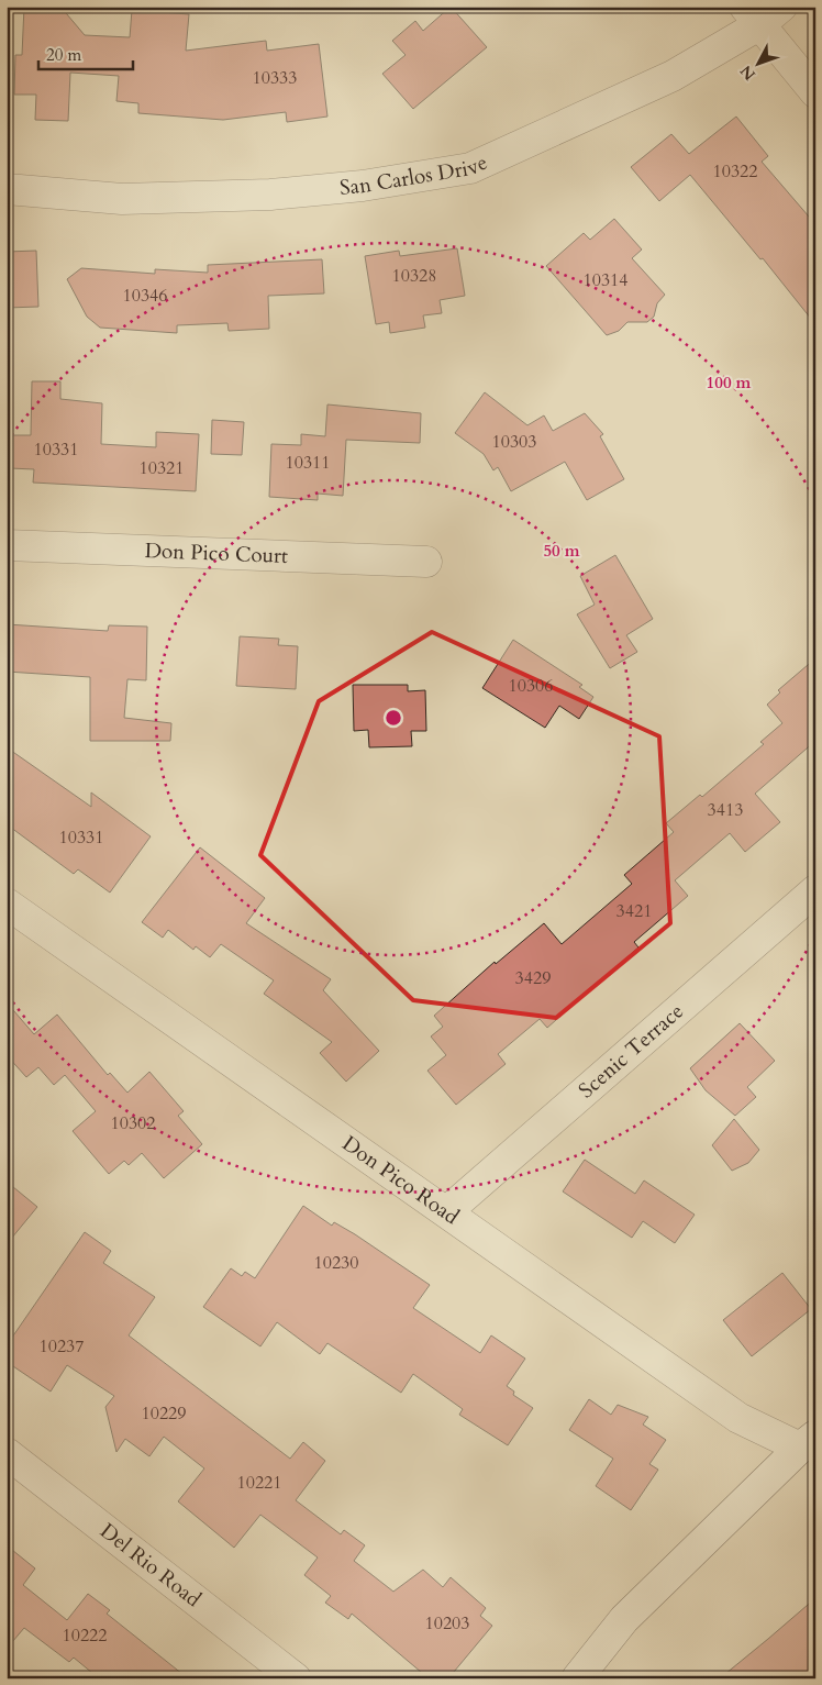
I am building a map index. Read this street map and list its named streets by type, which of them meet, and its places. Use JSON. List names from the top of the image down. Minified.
{"streets":{"street":["San Carlos Drive","Don Pico Court","Scenic Terrace","Don Pico Road","Del Rio Road"]},"crossings":[["Scenic Terrace","Don Pico Road"]],"house_numbers":["10333","10322","10328","10314","10346","10303","10331","10311","10321","10306","3413","10331","3421","3429","10302","10230","10237","10229","10221","10203","10222"],"scale_bar":"20 m","north":"bottom left","rings":["100 m","50 m"]}
